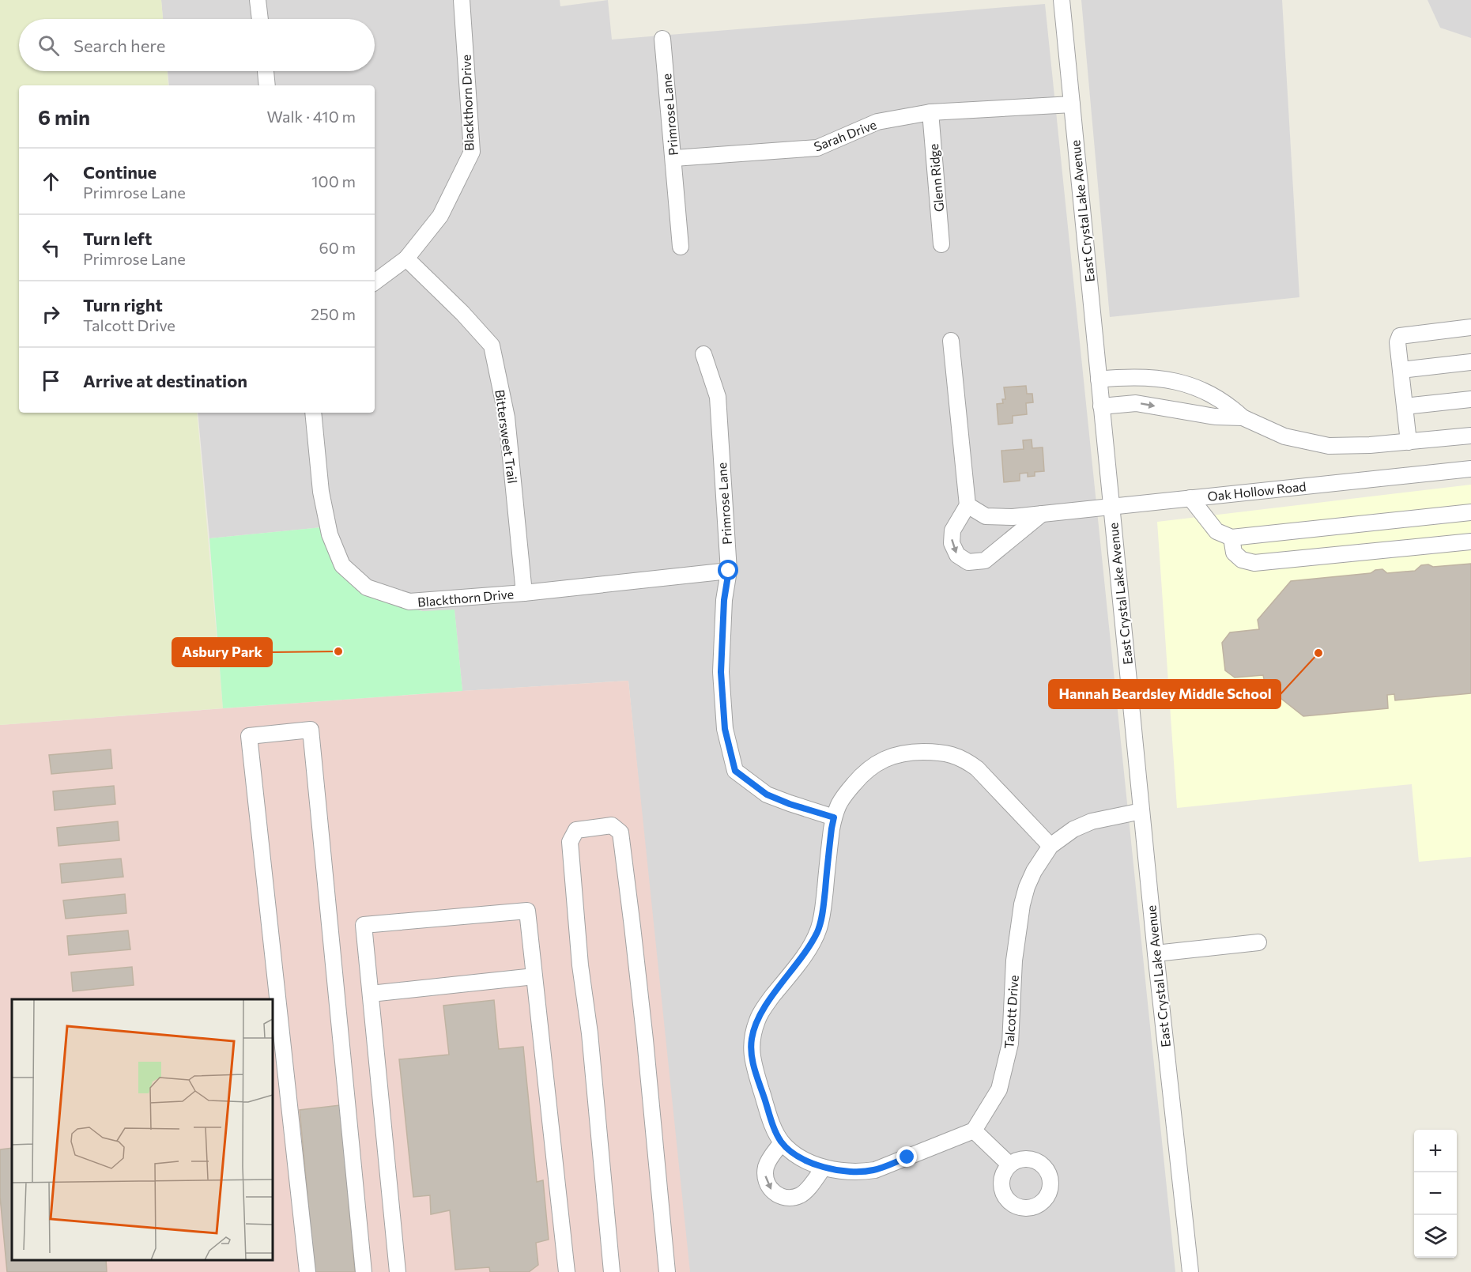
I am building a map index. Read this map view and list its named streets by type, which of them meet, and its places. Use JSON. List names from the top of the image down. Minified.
{"streets":{"street":["Blackthorn Drive","Primrose Lane","Sarah Drive","Glenn Ridge","East Crystal Lake Avenue","Bittersweet Trail","Oak Hollow Road","Talcott Drive"]},"crossings":[["Blackthorn Drive","Primrose Lane"],["Blackthorn Drive","Bittersweet Trail"],["Primrose Lane","Sarah Drive"],["Sarah Drive","Glenn Ridge"],["Sarah Drive","East Crystal Lake Avenue"],["East Crystal Lake Avenue","Oak Hollow Road"]],"places":["Asbury Park","Hannah Beardsley Middle School"],"page":{"search":"Search here","heading":["6 min","Walk · 410 m"],"list":[["Continue","Primrose Lane","100 m"],["Turn left","Primrose Lane","60 m"],["Turn right","Talcott Drive","250 m"],"Arrive at destination"],"map_buttons":["+","−"]}}
